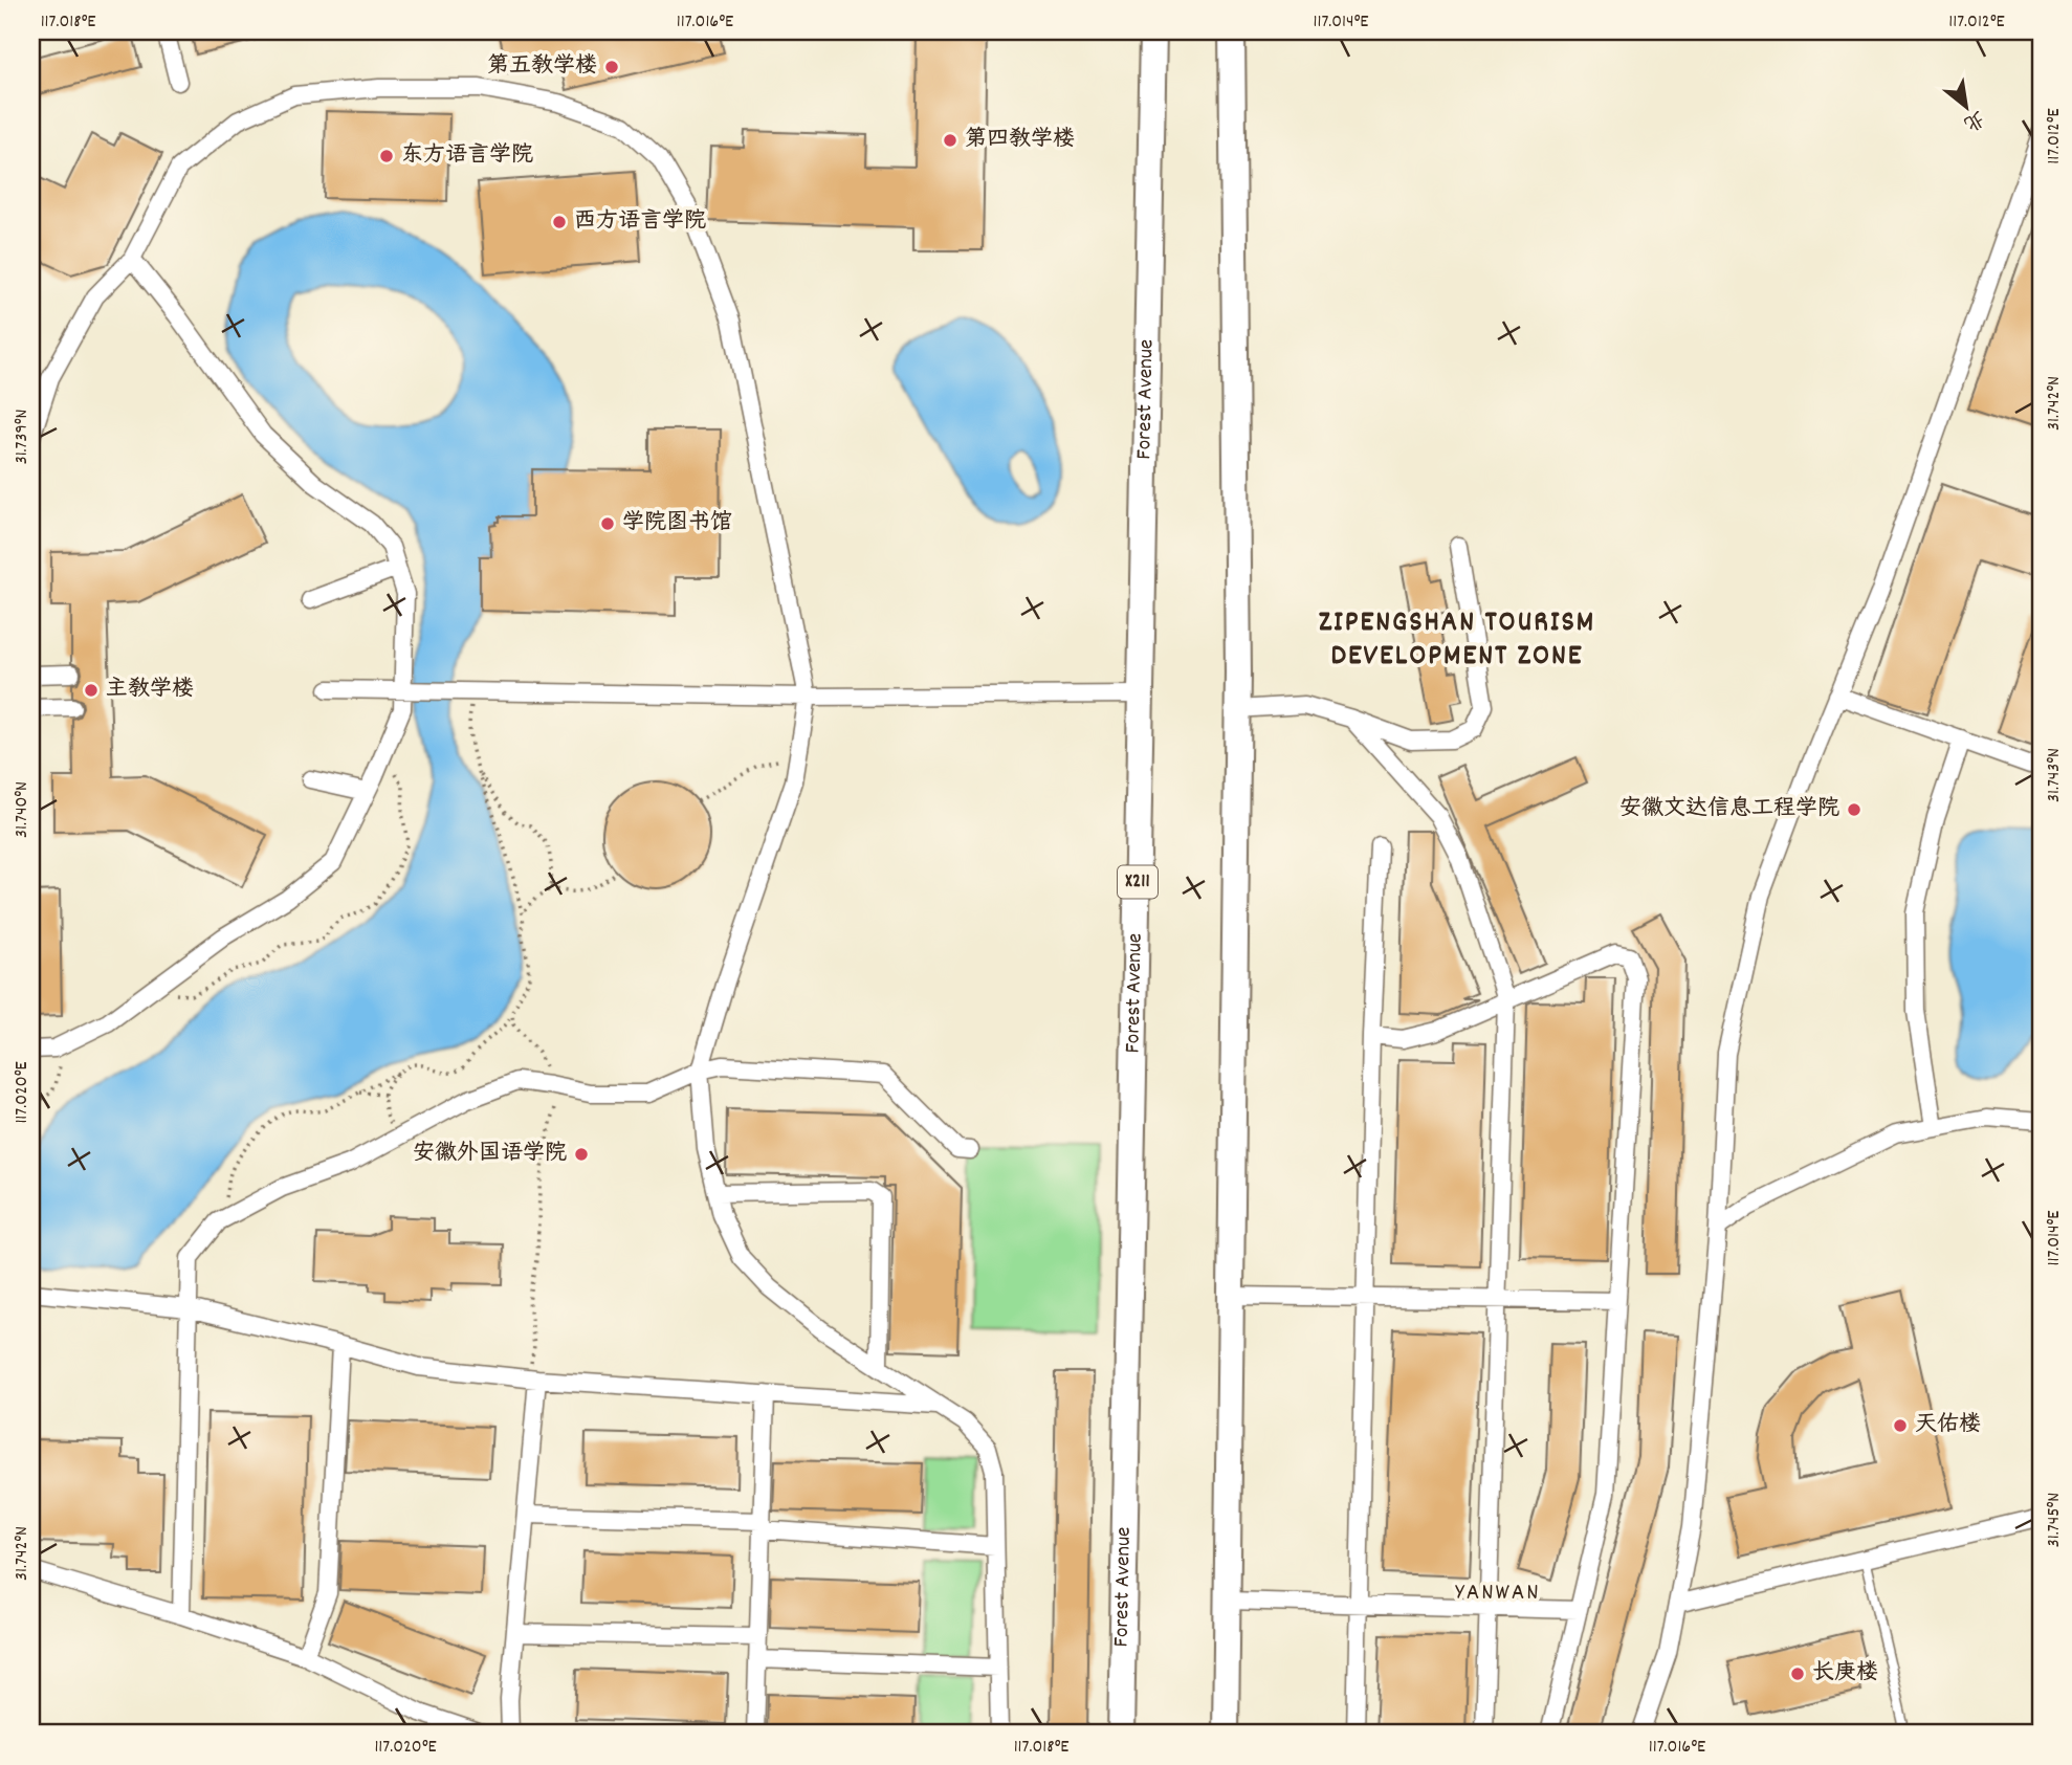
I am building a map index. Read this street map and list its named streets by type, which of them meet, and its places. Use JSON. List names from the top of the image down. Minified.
{"streets":{"main road":["Forest Avenue","X211"]},"districts":["ZIPENGSHAN TOURISM DEVELOPMENT ZONE","YANWAN"],"places":["第五教学楼","第四教学楼","东方语言学院","西方语言学院","学院图书馆","主教学楼","安徽文达信息工程学院","安徽外国语学院","天佑楼","长庚楼"],"north":"bottom right","coordinates":["117.018°E","117.016°E","117.014°E","117.012°E","31.742°N","31.739°N","31.743°N","31.740°N","117.020°E","31.745°N"]}
